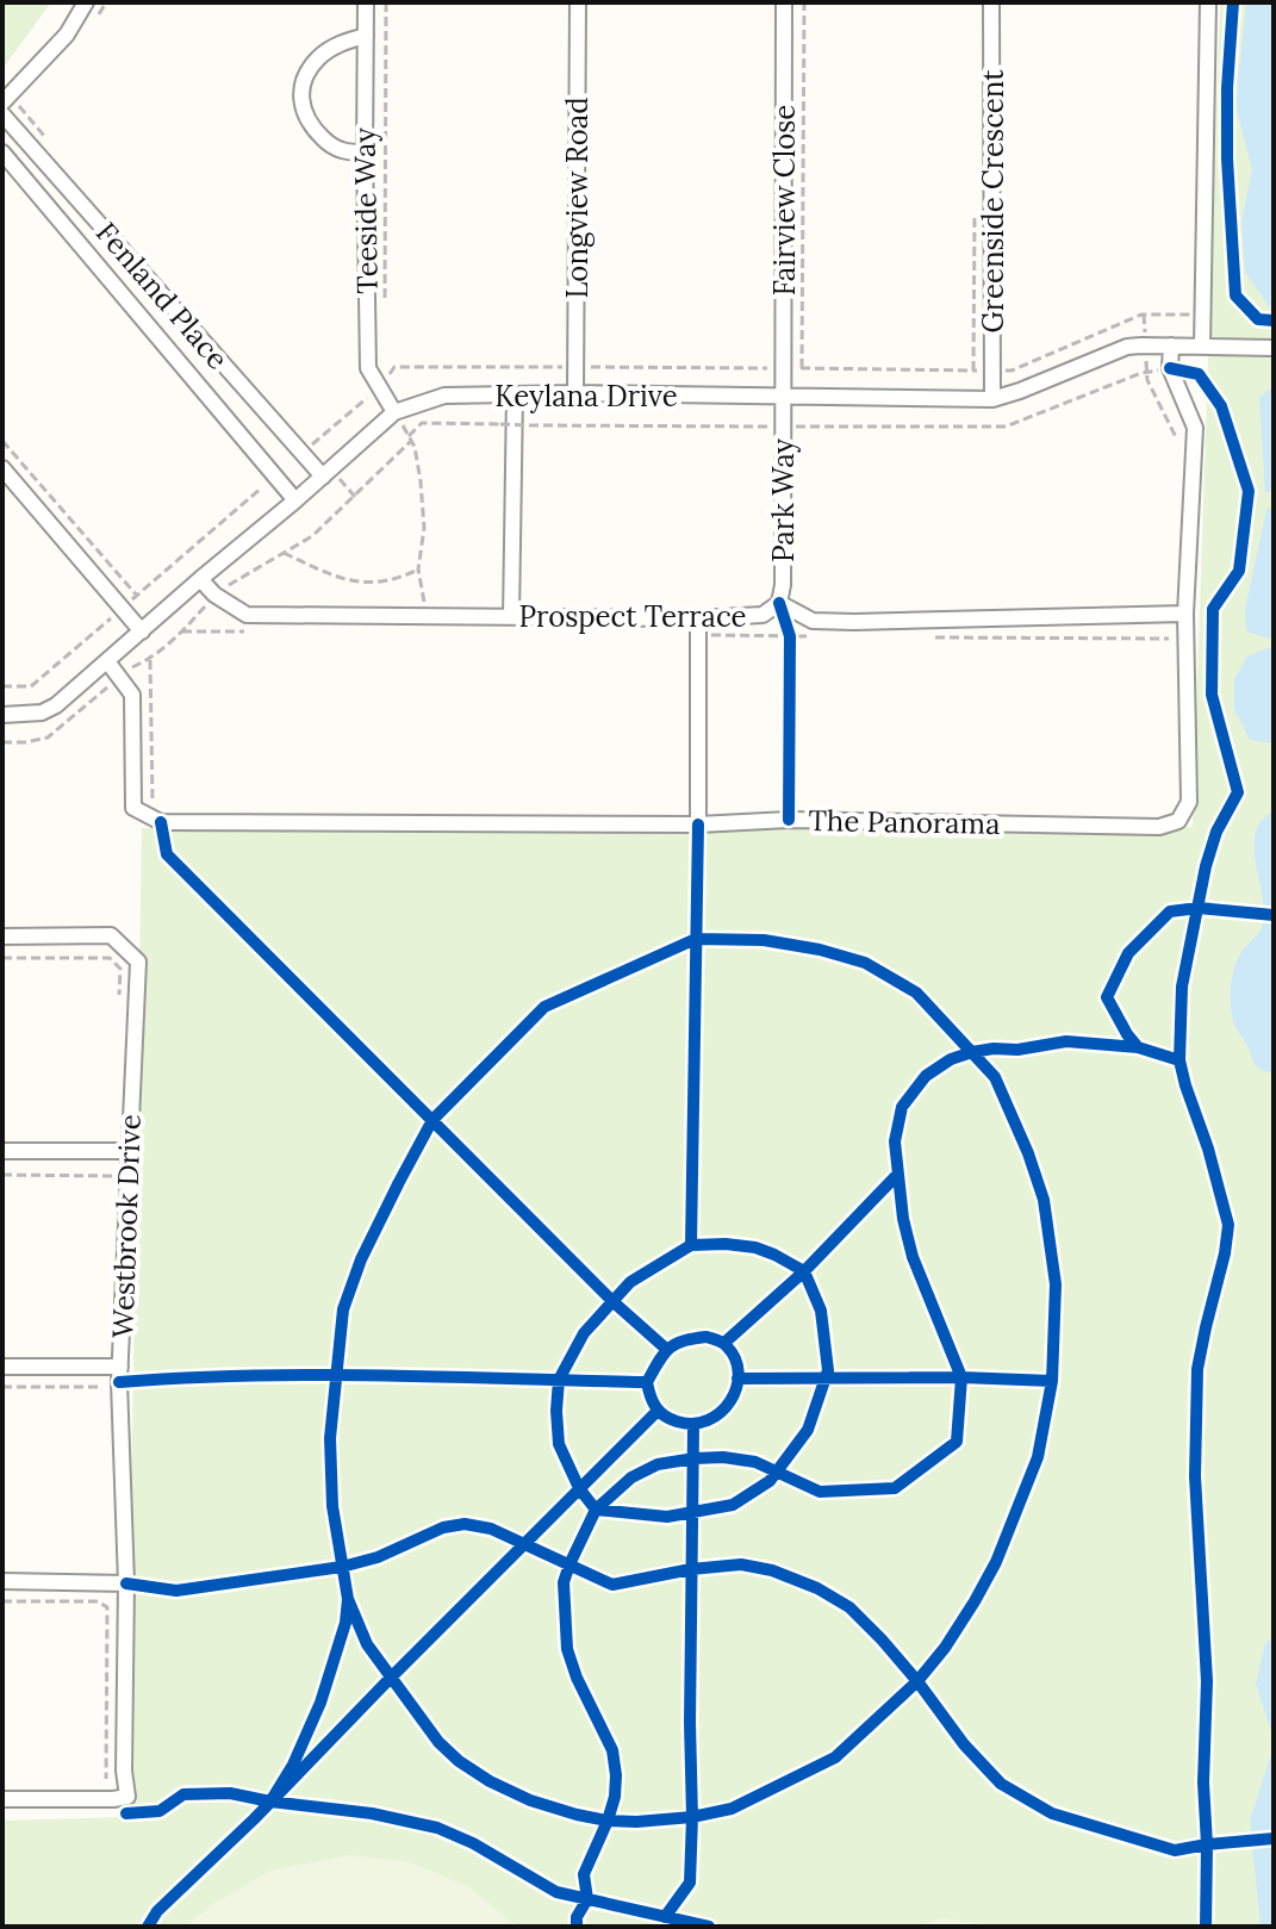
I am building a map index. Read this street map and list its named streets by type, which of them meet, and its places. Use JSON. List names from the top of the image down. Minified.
{"streets":{"street":["Longview Road","Fairview Close","Greenside Crescent","Teeside Way","Fenland Place","Keylana Drive","Park Way","Prospect Terrace","The Panorama","Westbrook Drive"]},"crossings":[["Longview Road","Keylana Drive"],["Fairview Close","Keylana Drive"],["Fairview Close","Park Way"],["Greenside Crescent","Keylana Drive"],["Teeside Way","Keylana Drive"],["Fenland Place","Keylana Drive"],["Keylana Drive","Park Way"],["Keylana Drive","Prospect Terrace"],["Keylana Drive","The Panorama"],["Park Way","Prospect Terrace"],["Prospect Terrace","The Panorama"]]}
